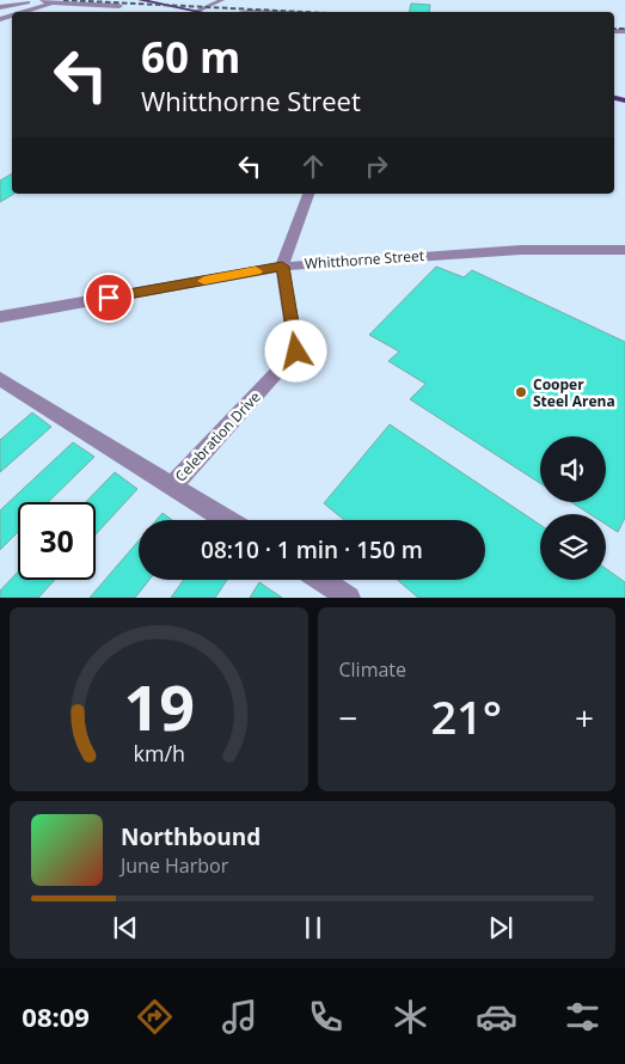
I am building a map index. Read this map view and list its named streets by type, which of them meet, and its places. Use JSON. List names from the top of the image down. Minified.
{"streets":{"street":["Whitthorne Street","Celebration Drive"]},"crossings":[["Whitthorne Street","Celebration Drive"]],"places":["Cooper Steel Arena"],"page":{"turn":["60 m","Whitthorne Street"],"limit":"30","trip":"08:10 · 1 min · 150 m","tile":"Climate","heat":["−","21°","+"],"song":["Northbound","June Harbor"],"tabs":"08:09","gauge":["19","km/h"]}}
